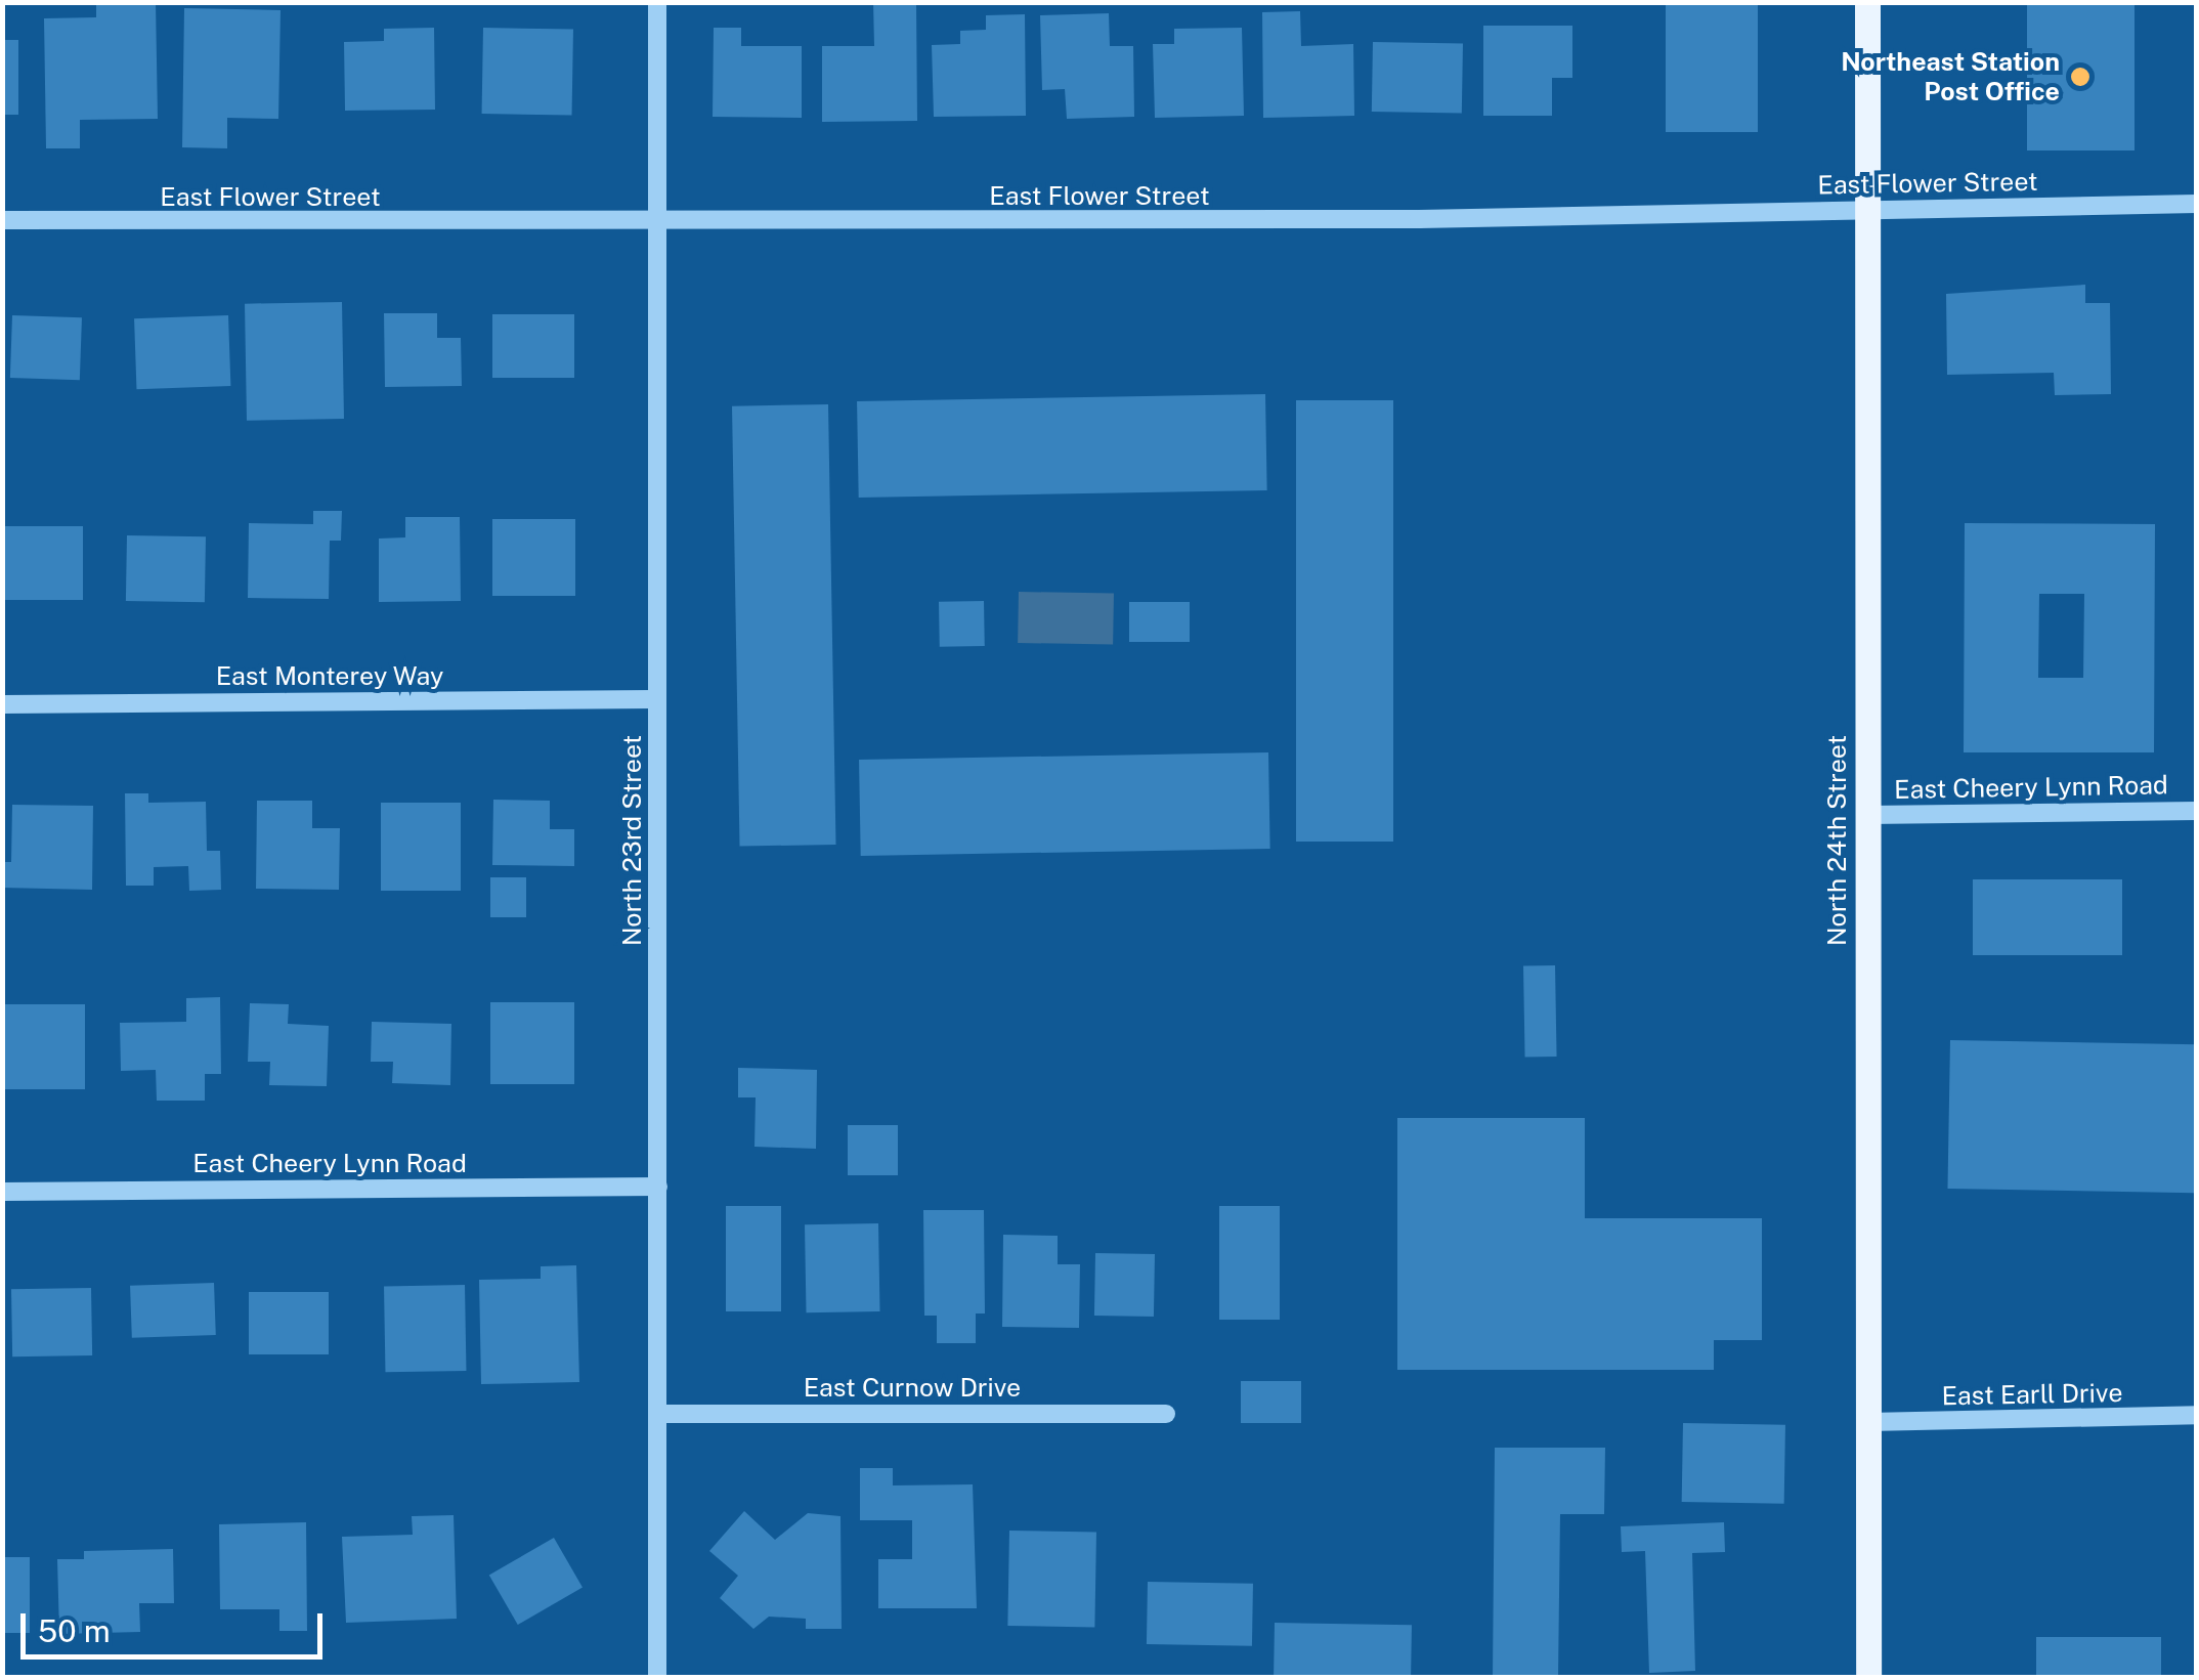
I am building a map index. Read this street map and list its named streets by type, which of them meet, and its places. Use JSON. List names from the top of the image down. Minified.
{"streets":{"main road":["North 24th Street"],"street":["East Flower Street","East Monterey Way","East Cheery Lynn Road","North 23rd Street","East Curnow Drive","East Earll Drive"]},"crossings":[["East Flower Street","North 23rd Street"],["East Flower Street","North 24th Street"],["East Monterey Way","North 23rd Street"],["East Cheery Lynn Road","North 23rd Street"],["East Cheery Lynn Road","North 24th Street"],["North 23rd Street","East Curnow Drive"],["North 24th Street","East Earll Drive"]],"places":["Northeast Station Post Office"],"scale_bar":"50 m"}
